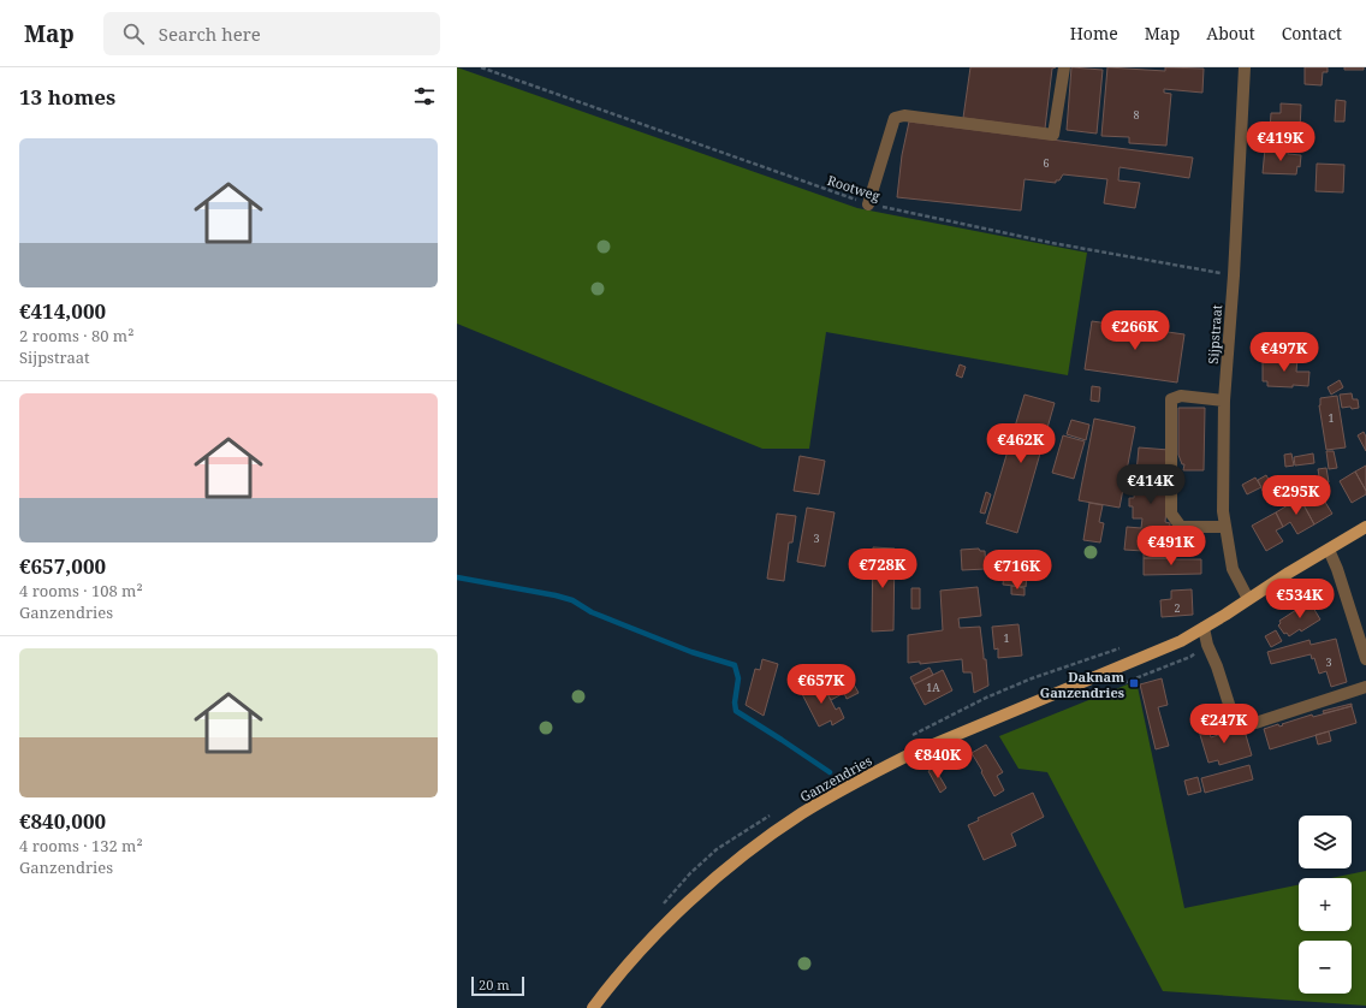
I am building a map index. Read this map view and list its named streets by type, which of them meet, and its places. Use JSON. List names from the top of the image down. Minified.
{"streets":{"main road":["Ganzendries"],"street":["Sijpstraat"],"path":["Rootweg"]},"crossings":[["Rootweg","Sijpstraat"],["Sijpstraat","Ganzendries"]],"places":{"transit":["Daknam Ganzendries"]},"house_numbers":["8","6","1","3","2","1","3","1A"],"scale_bar":"20 m","page":{"header":"Map","search":"Search here","nav":["Home","Map","About","Contact"],"heading":"13 homes","price":["€419K","€266K","€497K","€462K","€414K","€295K","€491K","€728K","€716K","€534K","€657K","€247K","€840K"],"list":[{"name":"€414,000","note":"2 rooms · 80 m² · Sijpstraat"},{"name":"€657,000","note":"4 rooms · 108 m² · Ganzendries"},{"name":"€840,000","note":"4 rooms · 132 m² · Ganzendries"}],"map_buttons":["+","−"],"scale":"20 m"}}
